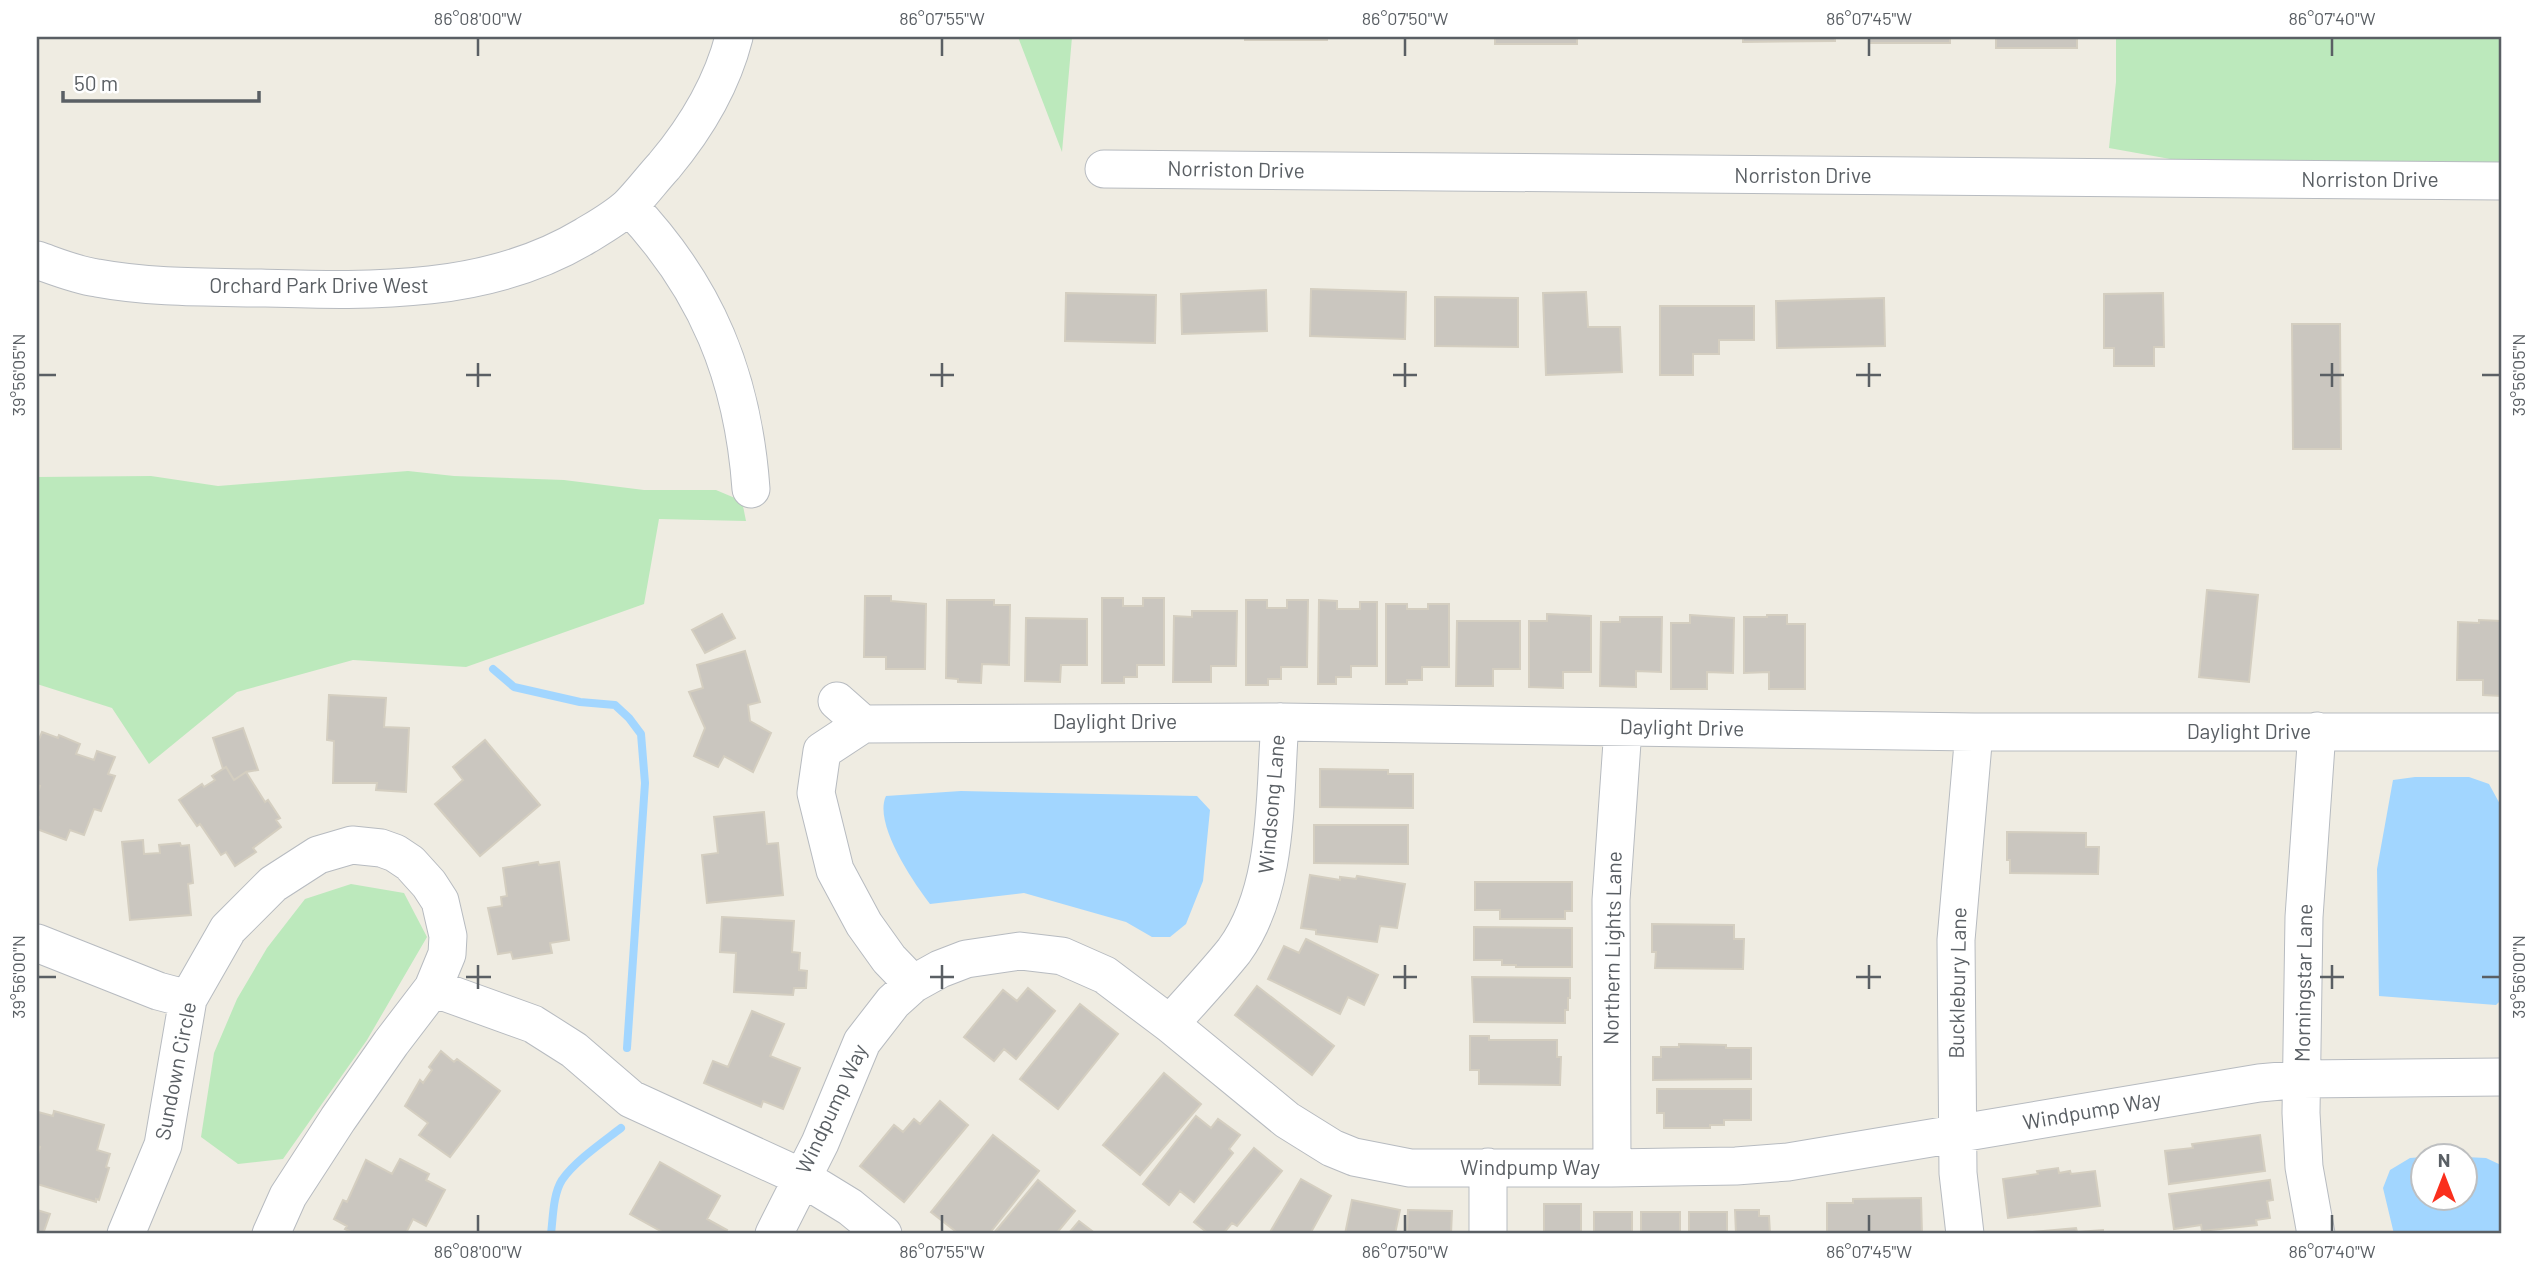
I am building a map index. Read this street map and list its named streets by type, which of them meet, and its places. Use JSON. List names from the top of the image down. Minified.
{"streets":{"street":["Norriston Drive","Orchard Park Drive West","Daylight Drive","Windsong Lane","Northern Lights Lane","Bucklebury Lane","Morningstar Lane","Sundown Circle","Windpump Way"]},"crossings":[["Daylight Drive","Windsong Lane"],["Daylight Drive","Northern Lights Lane"],["Daylight Drive","Bucklebury Lane"],["Daylight Drive","Morningstar Lane"],["Daylight Drive","Windpump Way"],["Windsong Lane","Windpump Way"],["Northern Lights Lane","Windpump Way"],["Bucklebury Lane","Windpump Way"],["Morningstar Lane","Windpump Way"]],"scale_bar":"50 m","north":"top","coordinates":["86°08'00\"W","86°07'55\"W","86°07'50\"W","86°07'45\"W","86°07'40\"W","39°56'05\"N","39°56'00\"N"]}
